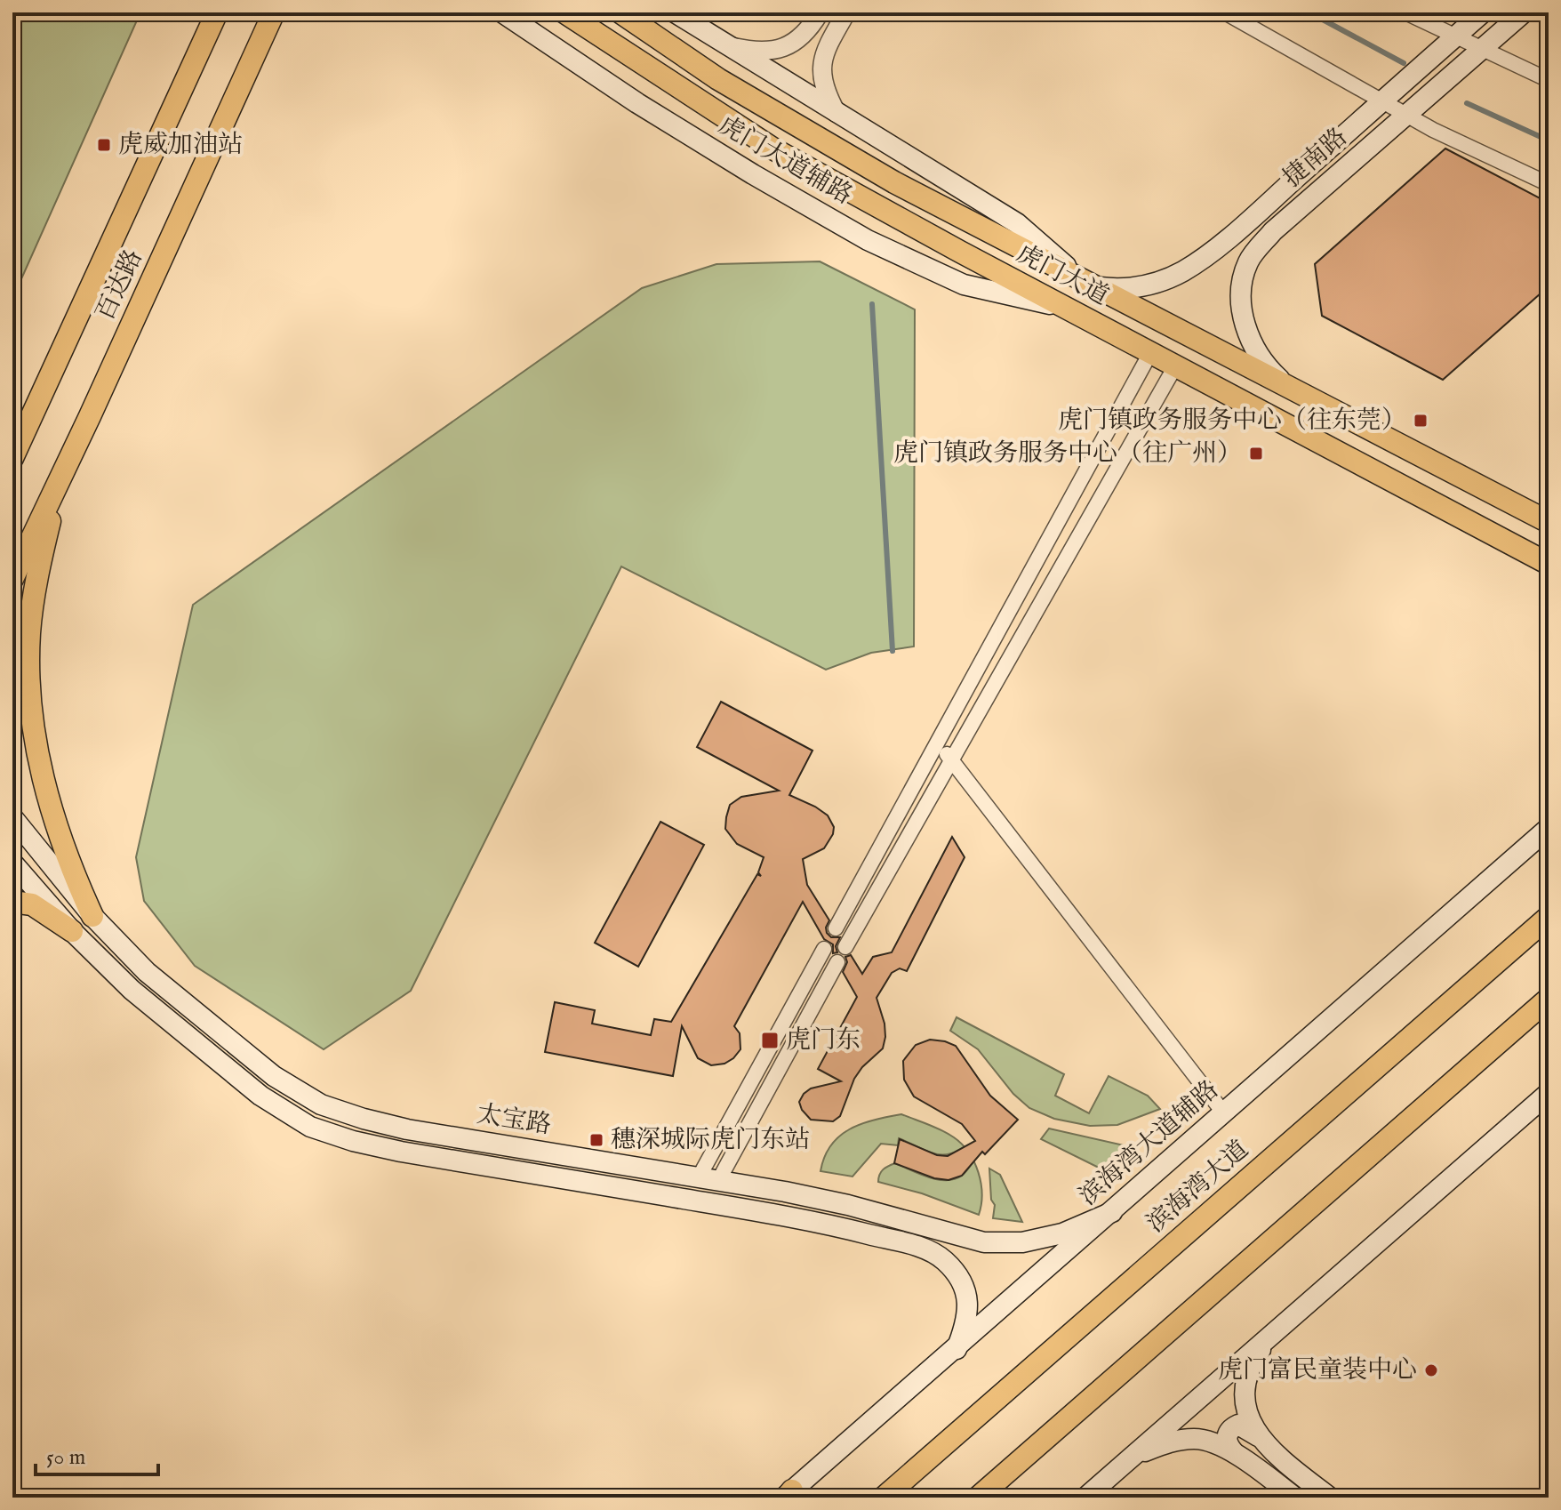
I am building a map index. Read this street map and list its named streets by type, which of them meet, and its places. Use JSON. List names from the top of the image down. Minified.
{"streets":{"main road":["捷南路","虎门大道辅路","虎门大道","百达路","太宝路","滨海湾大道辅路","滨海湾大道"]},"crossings":[["捷南路","虎门大道"],["虎门大道辅路","虎门大道"],["太宝路","滨海湾大道辅路"]],"places":{"transit":["虎威加油站","虎门镇政务服务中心（往东莞）","虎门镇政务服务中心（往广州）","虎门东","穗深城际虎门东站"],"other":["虎门富民童装中心"]},"scale_bar":"50 m"}
